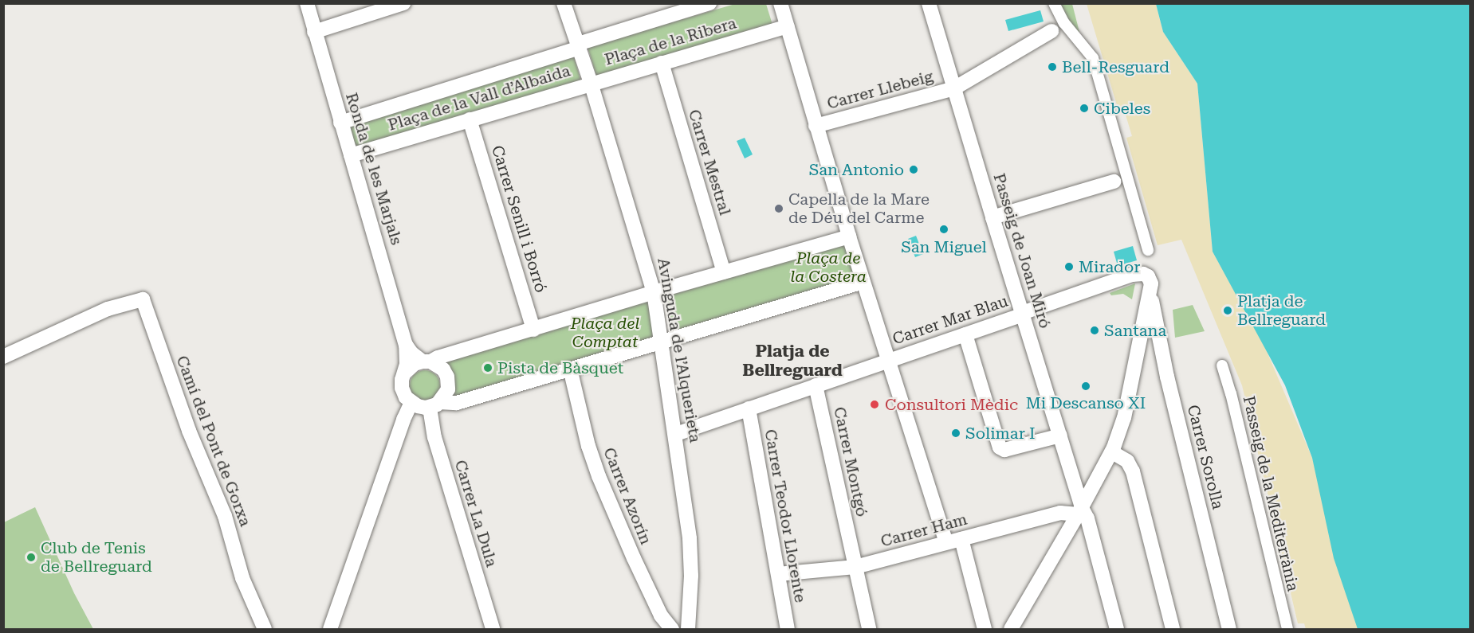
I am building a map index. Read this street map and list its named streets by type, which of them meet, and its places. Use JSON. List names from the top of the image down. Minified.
{"streets":{"street":["Plaça de la Ribera","Carrer Llebeig","Plaça de la Vall d’Albaida","Carrer Mestral","Ronda de les Marjals","Carrer Senill i Borró","Passeig de Joan Miró","Carrer Mar Blau","Avinguda de l’Alquerieta","Camí del Pont de Gorxa","Carrer Sorolla","Carrer Montgó","Passeig de la Mediterrània","Carrer Azorín","Carrer La Dula","Carrer Teodor Llorente","Carrer Ham"]},"crossings":[["Plaça de la Ribera","Plaça de la Vall d’Albaida"],["Plaça de la Ribera","Carrer Mestral"],["Plaça de la Ribera","Avinguda de l’Alquerieta"],["Carrer Llebeig","Passeig de Joan Miró"],["Plaça de la Vall d’Albaida","Ronda de les Marjals"],["Plaça de la Vall d’Albaida","Carrer Senill i Borró"],["Plaça de la Vall d’Albaida","Avinguda de l’Alquerieta"],["Passeig de Joan Miró","Carrer Mar Blau"],["Passeig de Joan Miró","Carrer Ham"],["Carrer Mar Blau","Avinguda de l’Alquerieta"],["Carrer Mar Blau","Carrer Sorolla"],["Carrer Mar Blau","Carrer Montgó"],["Carrer Mar Blau","Carrer Teodor Llorente"],["Carrer Montgó","Carrer Ham"],["Carrer Teodor Llorente","Carrer Ham"]],"districts":["Platja de Bellreguard"],"parks":["Plaça de la Costera","Plaça del Comptat"],"places":["Bell-Resguard","Cibeles","San Antonio","Capella de la Mare de Déu del Carme","San Miguel","Mirador","Platja de Bellreguard","Santana","Pista de Bàsquet","Mi Descanso XI","Consultori Mèdic","Solimar I","Club de Tenis de Bellreguard"]}
